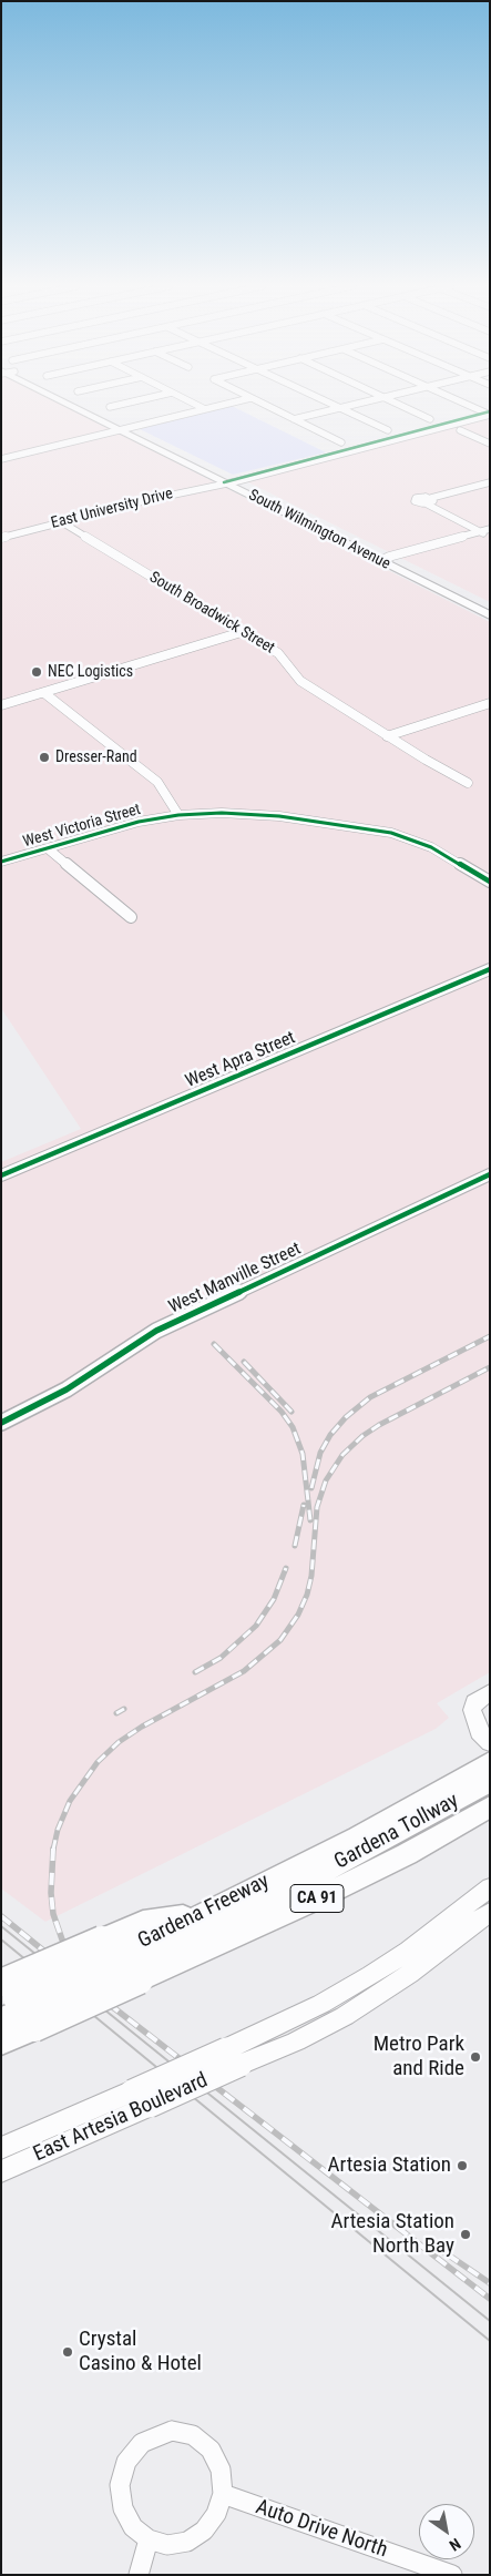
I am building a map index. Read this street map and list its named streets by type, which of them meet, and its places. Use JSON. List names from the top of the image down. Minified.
{"streets":{"highway":["Gardena Tollway","CA 91","Gardena Freeway"],"main road":["South Wilmington Avenue","East Artesia Boulevard"],"street":["East University Drive","South Broadwick Street","West Victoria Street","West Apra Street","West Manville Street","Auto Drive North"]},"crossings":[["East University Drive","South Wilmington Avenue"],["East University Drive","South Broadwick Street"],["Gardena Tollway","Gardena Freeway"]],"places":["NEC Logistics","Dresser-Rand","Metro Park and Ride","Artesia Station","Artesia Station North Bay","Crystal Casino & Hotel"],"north":"bottom right"}
